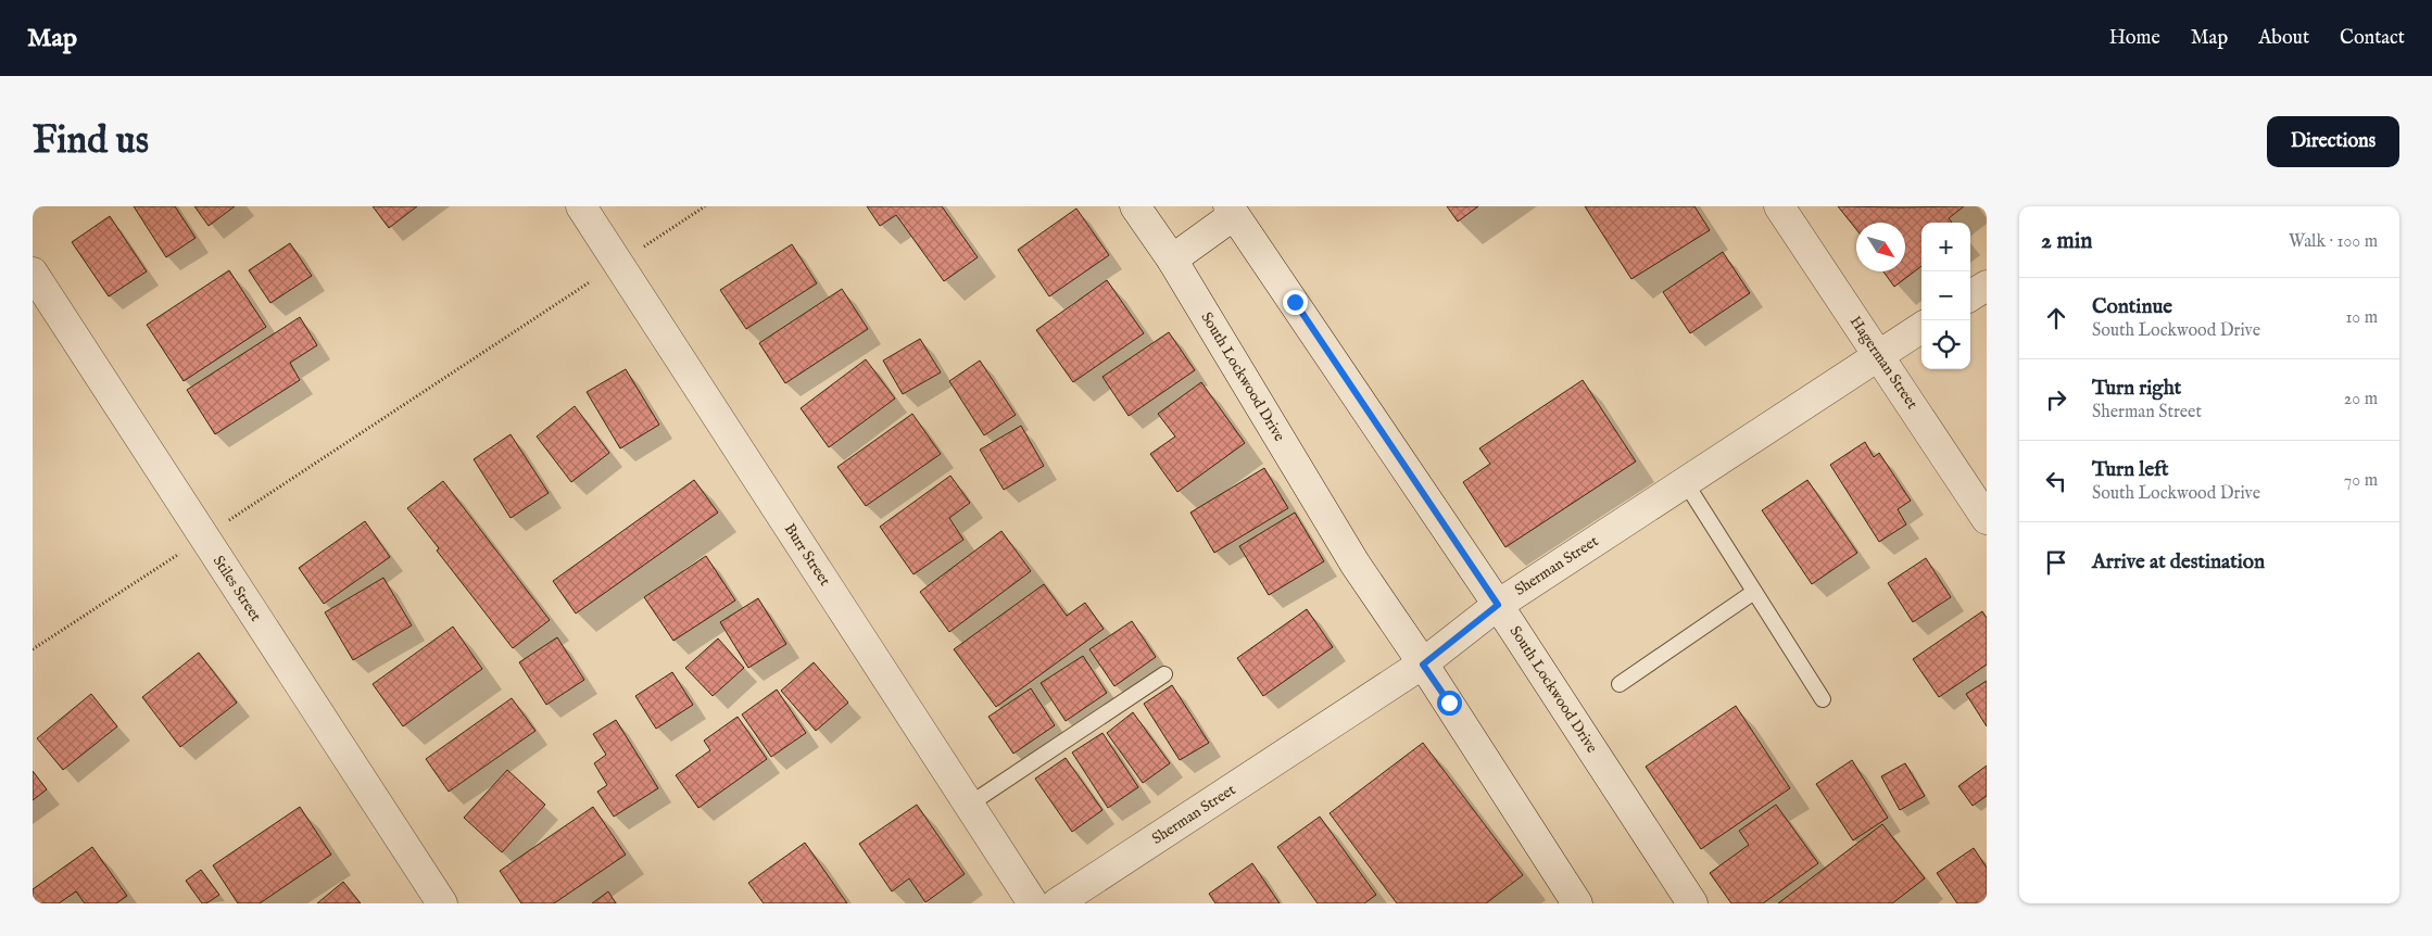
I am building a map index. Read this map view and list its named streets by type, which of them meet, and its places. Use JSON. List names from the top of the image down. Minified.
{"streets":{"street":["Hagerman Street","South Lockwood Drive","Burr Street","Sherman Street","Stiles Street"]},"crossings":[["Hagerman Street","Sherman Street"],["South Lockwood Drive","Sherman Street"]],"north":"bottom right","page":{"header":"Map","nav":["Home","Map","About","Contact"],"buttons":"Directions","title":"Find us","heading":["2 min","Walk · 100 m"],"map_buttons":["+","−"],"list":[["Continue","South Lockwood Drive","10 m"],["Turn right","Sherman Street","20 m"],["Turn left","South Lockwood Drive","70 m"],"Arrive at destination"]}}
